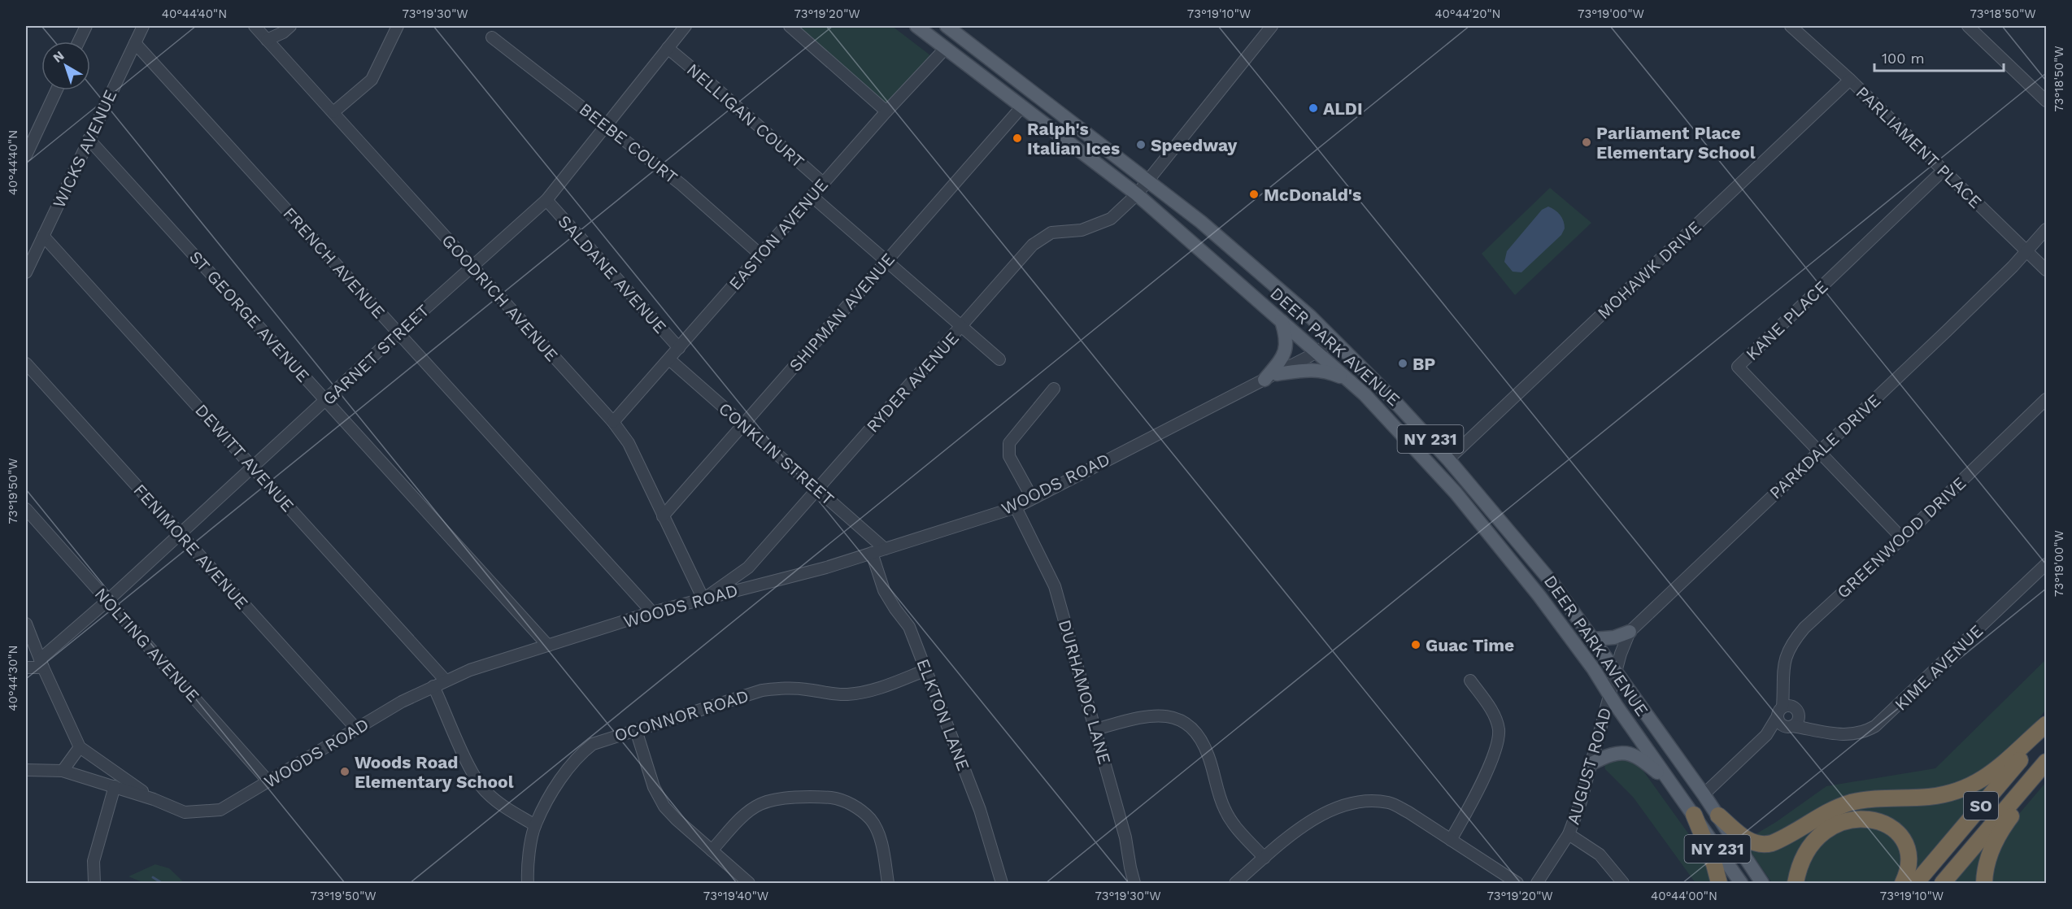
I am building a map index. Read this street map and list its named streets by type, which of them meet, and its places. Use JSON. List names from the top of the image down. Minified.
{"streets":{"highway":["SO"],"main road":["DEER PARK AVENUE","NY 231"],"street":["NELLIGAN COURT","BEEBE COURT","PARLIAMENT PLACE","WICKS AVENUE","EASTON AVENUE","FRENCH AVENUE","MOHAWK DRIVE","SALDANE AVENUE","GOODRICH AVENUE","SHIPMAN AVENUE","ST GEORGE AVENUE","KANE PLACE","GARNET STREET","RYDER AVENUE","PARKDALE DRIVE","CONKLIN STREET","DEWITT AVENUE","WOODS ROAD","GREENWOOD DRIVE","FENIMORE AVENUE","NOLTING AVENUE","KIME AVENUE","DURHAMOC LANE","ELKTON LANE","OCONNOR ROAD","AUGUST ROAD"]},"crossings":[["NELLIGAN COURT","EASTON AVENUE"],["NELLIGAN COURT","GARNET STREET"],["BEEBE COURT","EASTON AVENUE"],["BEEBE COURT","GARNET STREET"],["PARLIAMENT PLACE","MOHAWK DRIVE"],["PARLIAMENT PLACE","KANE PLACE"],["PARLIAMENT PLACE","PARKDALE DRIVE"],["WICKS AVENUE","FRENCH AVENUE"],["WICKS AVENUE","ST GEORGE AVENUE"],["WICKS AVENUE","DEWITT AVENUE"],["EASTON AVENUE","SALDANE AVENUE"],["EASTON AVENUE","GOODRICH AVENUE"],["EASTON AVENUE","DEER PARK AVENUE"],["EASTON AVENUE","CONKLIN STREET"],["FRENCH AVENUE","GARNET STREET"],["FRENCH AVENUE","WOODS ROAD"],["MOHAWK DRIVE","DEER PARK AVENUE"],["SALDANE AVENUE","GARNET STREET"],["GOODRICH AVENUE","SHIPMAN AVENUE"],["GOODRICH AVENUE","GARNET STREET"],["GOODRICH AVENUE","RYDER AVENUE"],["GOODRICH AVENUE","WOODS ROAD"],["SHIPMAN AVENUE","DEER PARK AVENUE"],["SHIPMAN AVENUE","CONKLIN STREET"],["ST GEORGE AVENUE","GARNET STREET"],["ST GEORGE AVENUE","WOODS ROAD"],["KANE PLACE","PARKDALE DRIVE"],["KANE PLACE","GREENWOOD DRIVE"],["DEER PARK AVENUE","RYDER AVENUE"],["DEER PARK AVENUE","PARKDALE DRIVE"],["DEER PARK AVENUE","WOODS ROAD"],["DEER PARK AVENUE","AUGUST ROAD"],["GARNET STREET","DEWITT AVENUE"],["GARNET STREET","FENIMORE AVENUE"],["GARNET STREET","NOLTING AVENUE"],["RYDER AVENUE","CONKLIN STREET"],["RYDER AVENUE","WOODS ROAD"],["PARKDALE DRIVE","AUGUST ROAD"],["CONKLIN STREET","WOODS ROAD"],["DEWITT AVENUE","WOODS ROAD"],["WOODS ROAD","FENIMORE AVENUE"],["WOODS ROAD","NOLTING AVENUE"],["WOODS ROAD","DURHAMOC LANE"],["WOODS ROAD","ELKTON LANE"],["GREENWOOD DRIVE","KIME AVENUE"],["ELKTON LANE","OCONNOR ROAD"]],"places":["ALDI","Ralph's Italian Ices","Parliament Place Elementary School","Speedway","McDonald's","BP","Guac Time","Woods Road Elementary School"],"scale_bar":"100 m","north":"top left","coordinates":["40°44'40\"N","73°19'30\"W","73°19'20\"W","73°19'10\"W","40°44'20\"N","73°19'00\"W","73°18'50\"W","73°19'50\"W","40°44'30\"N","73°19'40\"W","40°44'00\"N"]}
